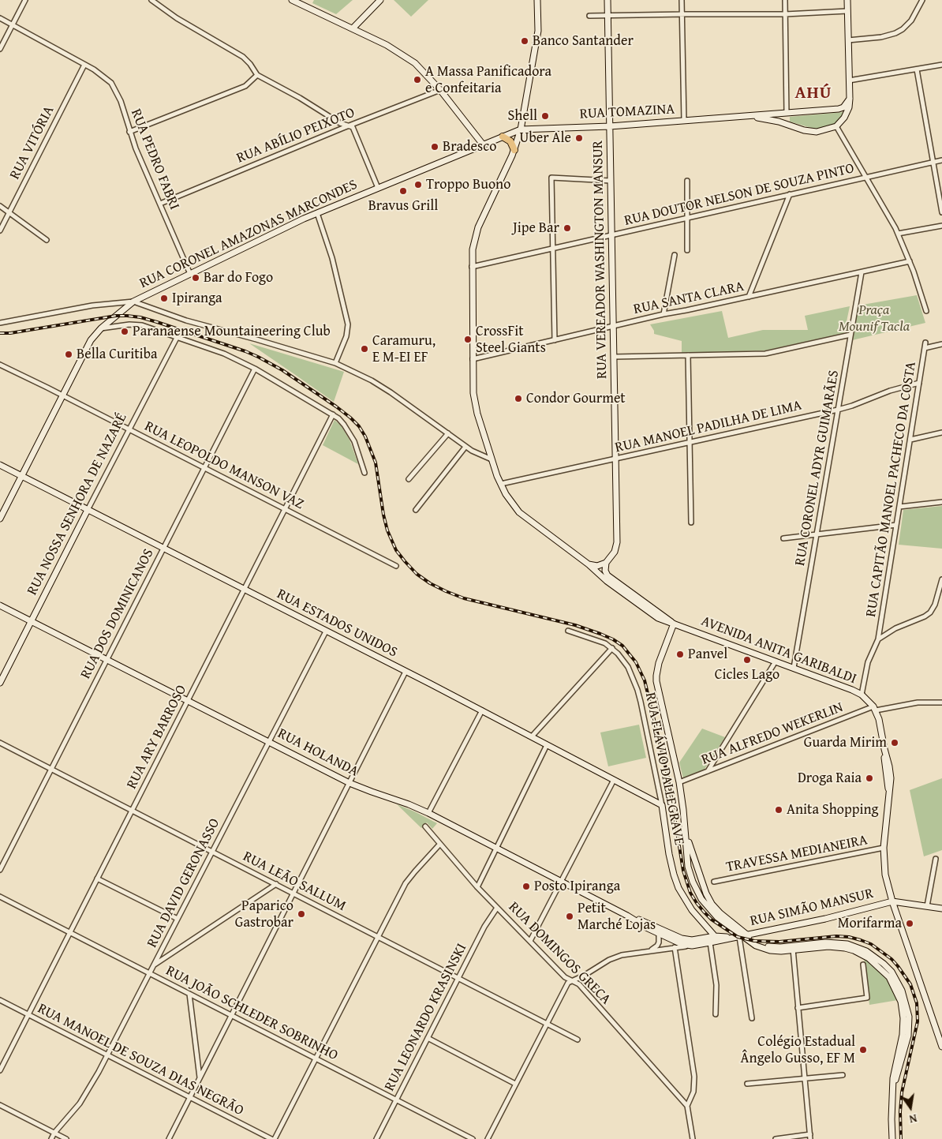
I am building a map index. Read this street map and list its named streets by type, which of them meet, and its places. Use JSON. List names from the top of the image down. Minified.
{"streets":{"main road":["RUA TOMAZINA","RUA CORONEL AMAZONAS MARCONDES","RUA VEREADOR WASHINGTON MANSUR","RUA NOSSA SENHORA DE NAZARÉ","RUA ESTADOS UNIDOS","AVENIDA ANITA GARIBALDI","RUA HOLANDA","RUA FLÁVIO DALLEGRAVE","RUA SIMÃO MANSUR"],"street":["RUA ABÍLIO PEIXOTO","RUA VITÓRIA","RUA PEDRO FABRI","RUA DOUTOR NELSON DE SOUZA PINTO","RUA SANTA CLARA","RUA MANOEL PADILHA DE LIMA","RUA LEOPOLDO MANSON VAZ","RUA CORONEL ADYR GUIMARÃES","RUA CAPITÃO MANOEL PACHECO DA COSTA","RUA DOS DOMINICANOS","RUA ALFREDO WEKERLIN","RUA ARY BARROSO","TRAVESSA MEDIANEIRA","RUA LEÃO SALLUM","RUA DAVID GERONASSO","RUA DOMINGOS GRECA","RUA JOÃO SCHLEDER SOBRINHO","RUA LEONARDO KRASINSKI","RUA MANOEL DE SOUZA DIAS NEGRÃO"]},"crossings":[["RUA TOMAZINA","RUA CORONEL AMAZONAS MARCONDES"],["RUA TOMAZINA","RUA VEREADOR WASHINGTON MANSUR"],["RUA TOMAZINA","AVENIDA ANITA GARIBALDI"],["RUA ABÍLIO PEIXOTO","RUA PEDRO FABRI"],["RUA VITÓRIA","RUA PEDRO FABRI"],["RUA PEDRO FABRI","RUA CORONEL AMAZONAS MARCONDES"],["RUA DOUTOR NELSON DE SOUZA PINTO","RUA VEREADOR WASHINGTON MANSUR"],["RUA DOUTOR NELSON DE SOUZA PINTO","AVENIDA ANITA GARIBALDI"],["RUA CORONEL AMAZONAS MARCONDES","AVENIDA ANITA GARIBALDI"],["RUA VEREADOR WASHINGTON MANSUR","RUA SANTA CLARA"],["RUA VEREADOR WASHINGTON MANSUR","RUA MANOEL PADILHA DE LIMA"],["RUA VEREADOR WASHINGTON MANSUR","AVENIDA ANITA GARIBALDI"],["RUA SANTA CLARA","RUA CORONEL ADYR GUIMARÃES"],["RUA SANTA CLARA","AVENIDA ANITA GARIBALDI"],["RUA MANOEL PADILHA DE LIMA","RUA CORONEL ADYR GUIMARÃES"],["RUA MANOEL PADILHA DE LIMA","RUA CAPITÃO MANOEL PACHECO DA COSTA"],["RUA MANOEL PADILHA DE LIMA","AVENIDA ANITA GARIBALDI"],["RUA LEOPOLDO MANSON VAZ","RUA NOSSA SENHORA DE NAZARÉ"],["RUA LEOPOLDO MANSON VAZ","RUA DOS DOMINICANOS"],["RUA LEOPOLDO MANSON VAZ","RUA ARY BARROSO"],["RUA CORONEL ADYR GUIMARÃES","AVENIDA ANITA GARIBALDI"],["RUA CAPITÃO MANOEL PACHECO DA COSTA","AVENIDA ANITA GARIBALDI"],["RUA NOSSA SENHORA DE NAZARÉ","RUA ESTADOS UNIDOS"],["RUA NOSSA SENHORA DE NAZARÉ","RUA HOLANDA"],["RUA DOS DOMINICANOS","RUA ESTADOS UNIDOS"],["RUA DOS DOMINICANOS","RUA HOLANDA"],["RUA DOS DOMINICANOS","RUA LEÃO SALLUM"],["RUA ESTADOS UNIDOS","RUA ARY BARROSO"],["RUA ESTADOS UNIDOS","RUA FLÁVIO DALLEGRAVE"],["RUA ESTADOS UNIDOS","RUA DAVID GERONASSO"],["AVENIDA ANITA GARIBALDI","RUA ALFREDO WEKERLIN"],["AVENIDA ANITA GARIBALDI","RUA FLÁVIO DALLEGRAVE"],["RUA ALFREDO WEKERLIN","RUA FLÁVIO DALLEGRAVE"],["RUA ARY BARROSO","RUA HOLANDA"],["RUA ARY BARROSO","RUA LEÃO SALLUM"],["RUA ARY BARROSO","RUA JOÃO SCHLEDER SOBRINHO"],["RUA ARY BARROSO","RUA MANOEL DE SOUZA DIAS NEGRÃO"],["RUA HOLANDA","RUA DAVID GERONASSO"],["RUA HOLANDA","RUA SIMÃO MANSUR"],["RUA FLÁVIO DALLEGRAVE","RUA SIMÃO MANSUR"],["RUA LEÃO SALLUM","RUA DAVID GERONASSO"],["RUA LEÃO SALLUM","RUA LEONARDO KRASINSKI"],["RUA DAVID GERONASSO","RUA JOÃO SCHLEDER SOBRINHO"],["RUA DAVID GERONASSO","RUA MANOEL DE SOUZA DIAS NEGRÃO"],["RUA SIMÃO MANSUR","RUA DOMINGOS GRECA"],["RUA DOMINGOS GRECA","RUA LEONARDO KRASINSKI"],["RUA JOÃO SCHLEDER SOBRINHO","RUA LEONARDO KRASINSKI"]],"districts":["AHÚ"],"parks":["Praça Mounif Tacla"],"places":["Banco Santander","A Massa Panificadora e Confeitaria","Shell","Uber Ale","Bradesco","Troppo Buono","Bravus Grill","Jipe Bar","Bar do Fogo","Ipiranga","Paranaense Mountaineering Club","CrossFit Steel Giants","Caramuru, E M-EI EF","Bella Curitiba","Condor Gourmet","Panvel","Cicles Lago","Guarda Mirim","Droga Raia","Anita Shopping","Posto Ipiranga","Paparico Gastrobar","Petit Marché Lojas","Morifarma","Colégio Estadual Ângelo Gusso, EF M"],"north":"bottom"}
